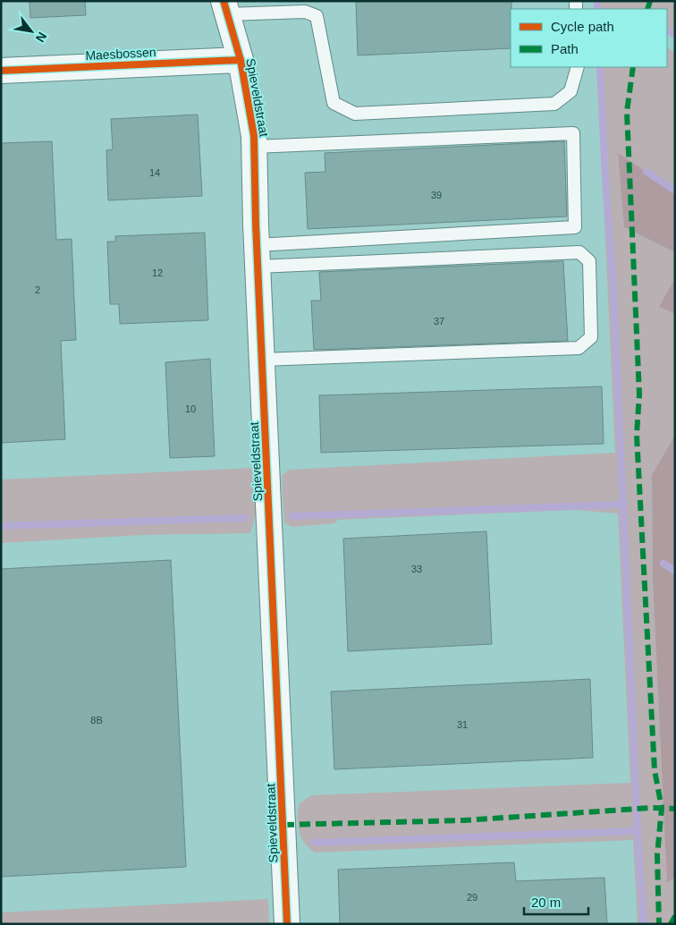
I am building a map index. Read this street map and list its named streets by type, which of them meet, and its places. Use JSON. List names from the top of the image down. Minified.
{"streets":{"street":["Maesbossen","Spieveldstraat"]},"crossings":[["Maesbossen","Spieveldstraat"]],"house_numbers":["14","39","12","2","37","10","33","8B","31","29"],"legend":["Cycle path","Path"],"scale_bar":"20 m","north":"bottom right"}
